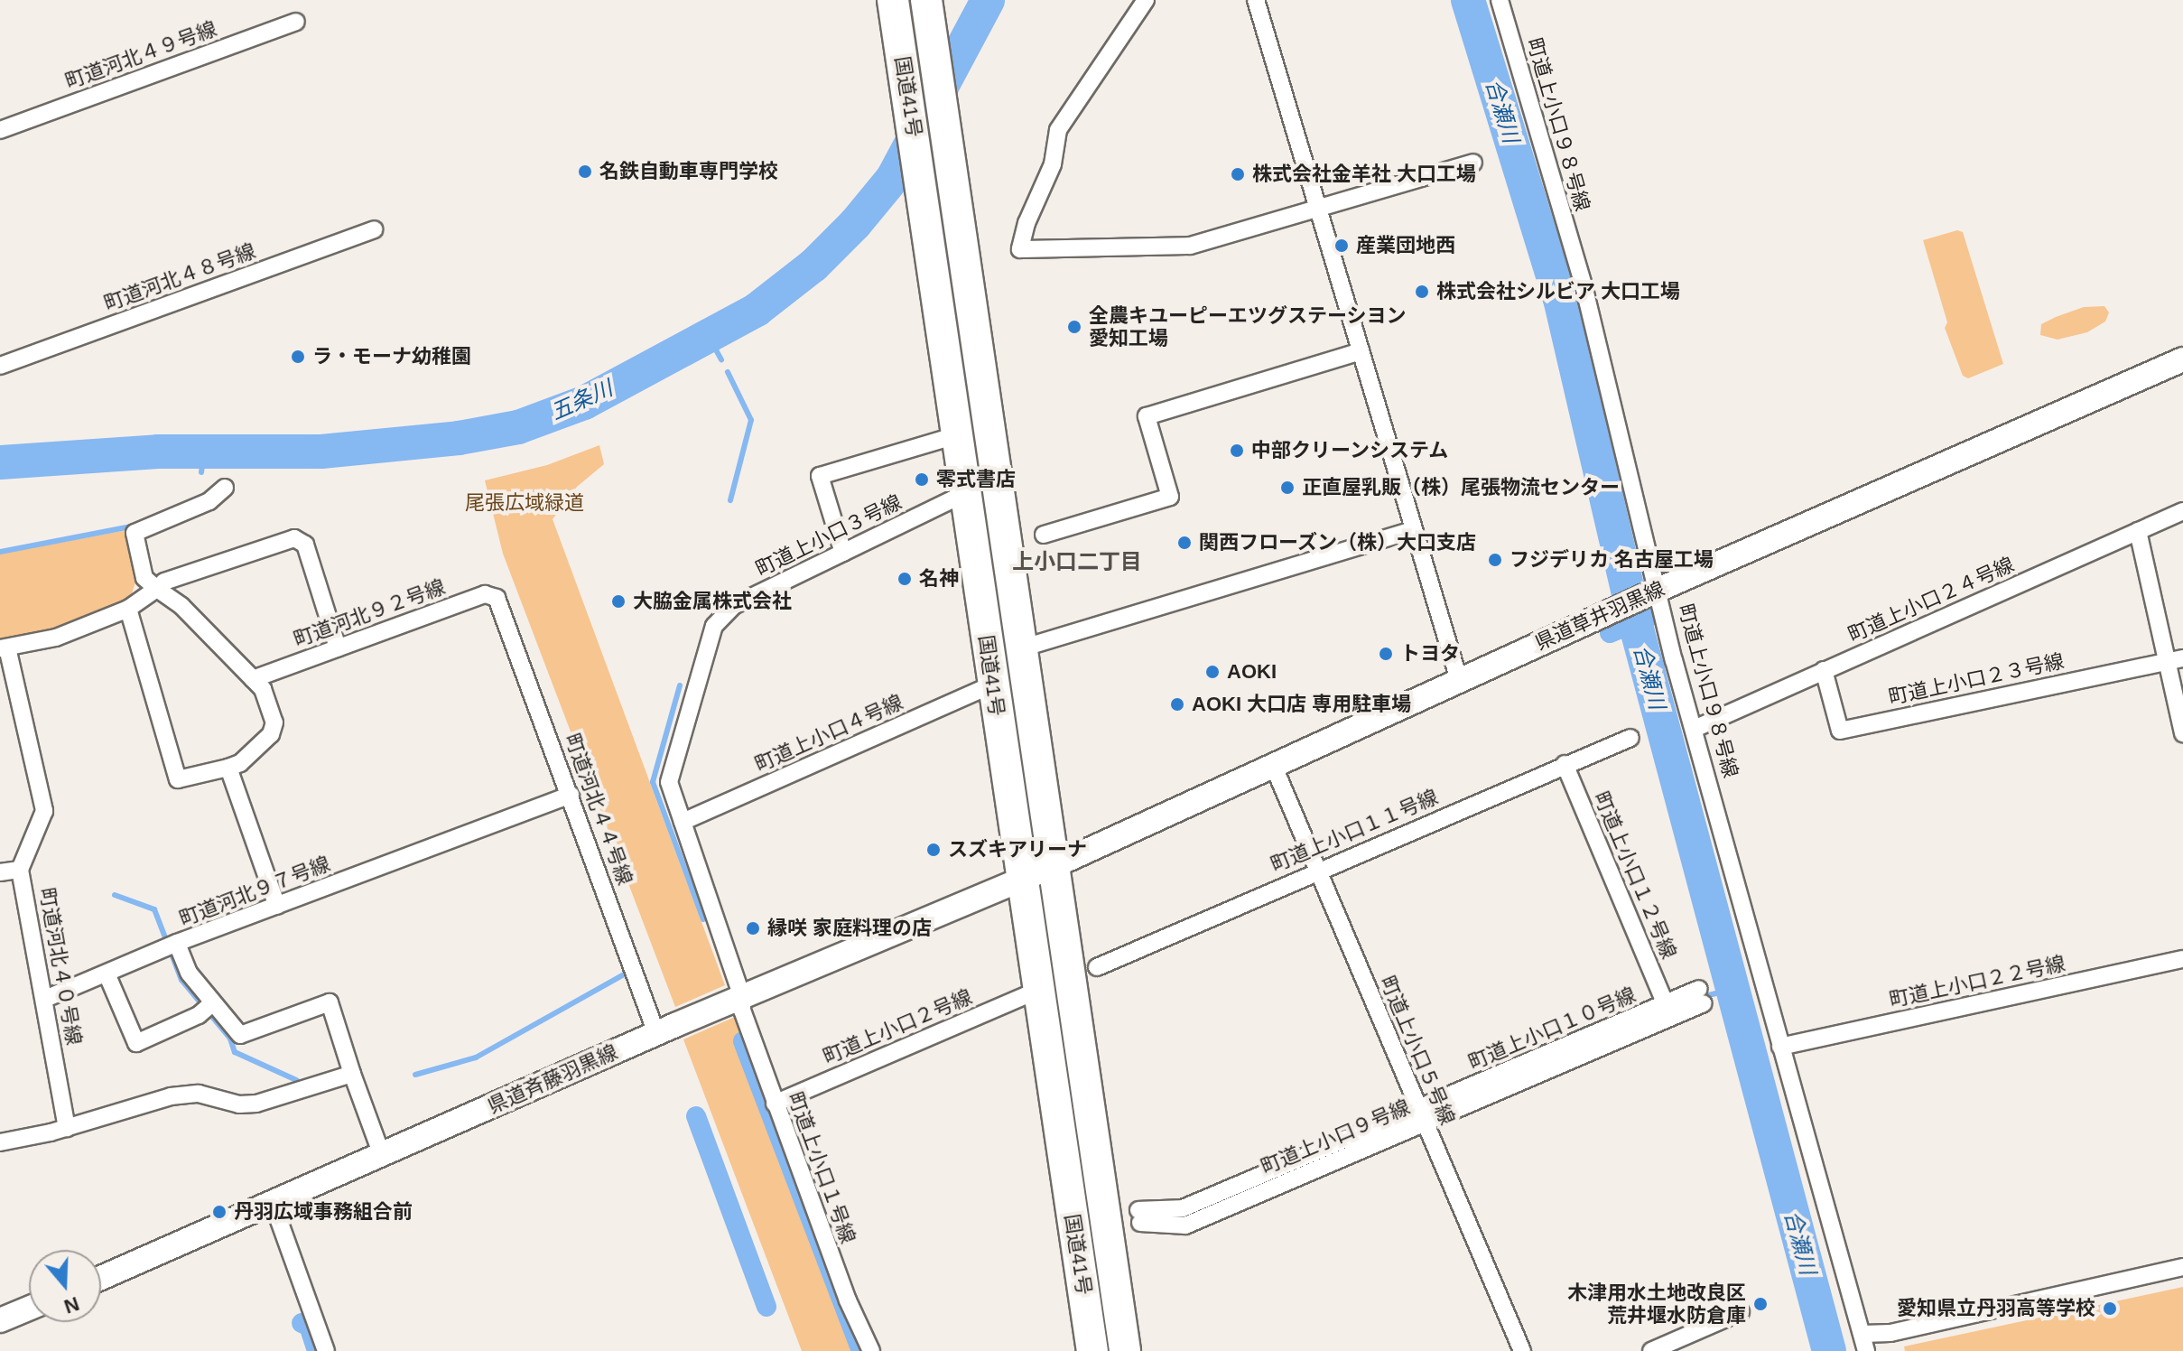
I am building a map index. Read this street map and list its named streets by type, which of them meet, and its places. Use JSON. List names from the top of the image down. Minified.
{"streets":{"highway":["国道41号"],"main road":["県道草井羽黒線","県道斉藤羽黒線"],"street":["町道河北４９号線","町道上小口９８号線","町道河北４８号線","町道上小口３号線","町道上小口２４号線","町道河北９２号線","町道上小口２３号線","町道上小口４号線","町道河北４４号線","町道上小口１１号線","町道上小口１２号線","町道河北９７号線","町道河北４０号線","町道上小口２２号線","町道上小口２号線","町道上小口１０号線","町道上小口５号線","町道上小口９号線","町道上小口１号線"]},"crossings":[["国道41号","町道上小口３号線"],["国道41号","県道草井羽黒線"],["国道41号","町道上小口４号線"],["国道41号","町道上小口２号線"],["国道41号","県道斉藤羽黒線"],["町道上小口９８号線","町道上小口２４号線"],["町道上小口９８号線","県道草井羽黒線"],["町道上小口９８号線","町道上小口２２号線"],["町道上小口３号線","町道上小口４号線"],["町道上小口３号線","県道斉藤羽黒線"],["町道上小口３号線","町道上小口１号線"],["町道上小口２４号線","町道上小口２３号線"],["町道河北９２号線","町道河北４４号線"],["県道草井羽黒線","町道上小口５号線"],["県道草井羽黒線","県道斉藤羽黒線"],["町道河北４４号線","町道河北９７号線"],["町道河北４４号線","県道斉藤羽黒線"],["町道上小口１１号線","町道上小口１２号線"],["町道上小口１１号線","町道上小口５号線"],["町道上小口１２号線","町道上小口１０号線"],["町道上小口２号線","町道上小口１号線"],["町道上小口１０号線","町道上小口５号線"],["町道上小口１０号線","町道上小口９号線"],["町道上小口５号線","町道上小口９号線"],["県道斉藤羽黒線","町道上小口１号線"]],"districts":["上小口二丁目"],"water":["合瀬川","五条川"],"parks":["尾張広域緑道"],"places":["名鉄自動車専門学校","株式会社金羊社 大口工場","産業団地西","株式会社シルビア 大口工場","全農キユーピーエツグステーシヨン 愛知工場","ラ・モーナ幼稚園","中部クリーンシステム","零式書店","正直屋乳販（株）尾張物流センター","関西フローズン（株）大口支店","フジデリカ 名古屋工場","名神","大脇金属株式会社","トヨタ","AOKI","AOKI 大口店 専用駐車場","スズキアリーナ","縁咲 家庭料理の店","丹羽広域事務組合前","木津用水土地改良区 荒井堰水防倉庫","愛知県立丹羽高等学校"],"north":"bottom"}
